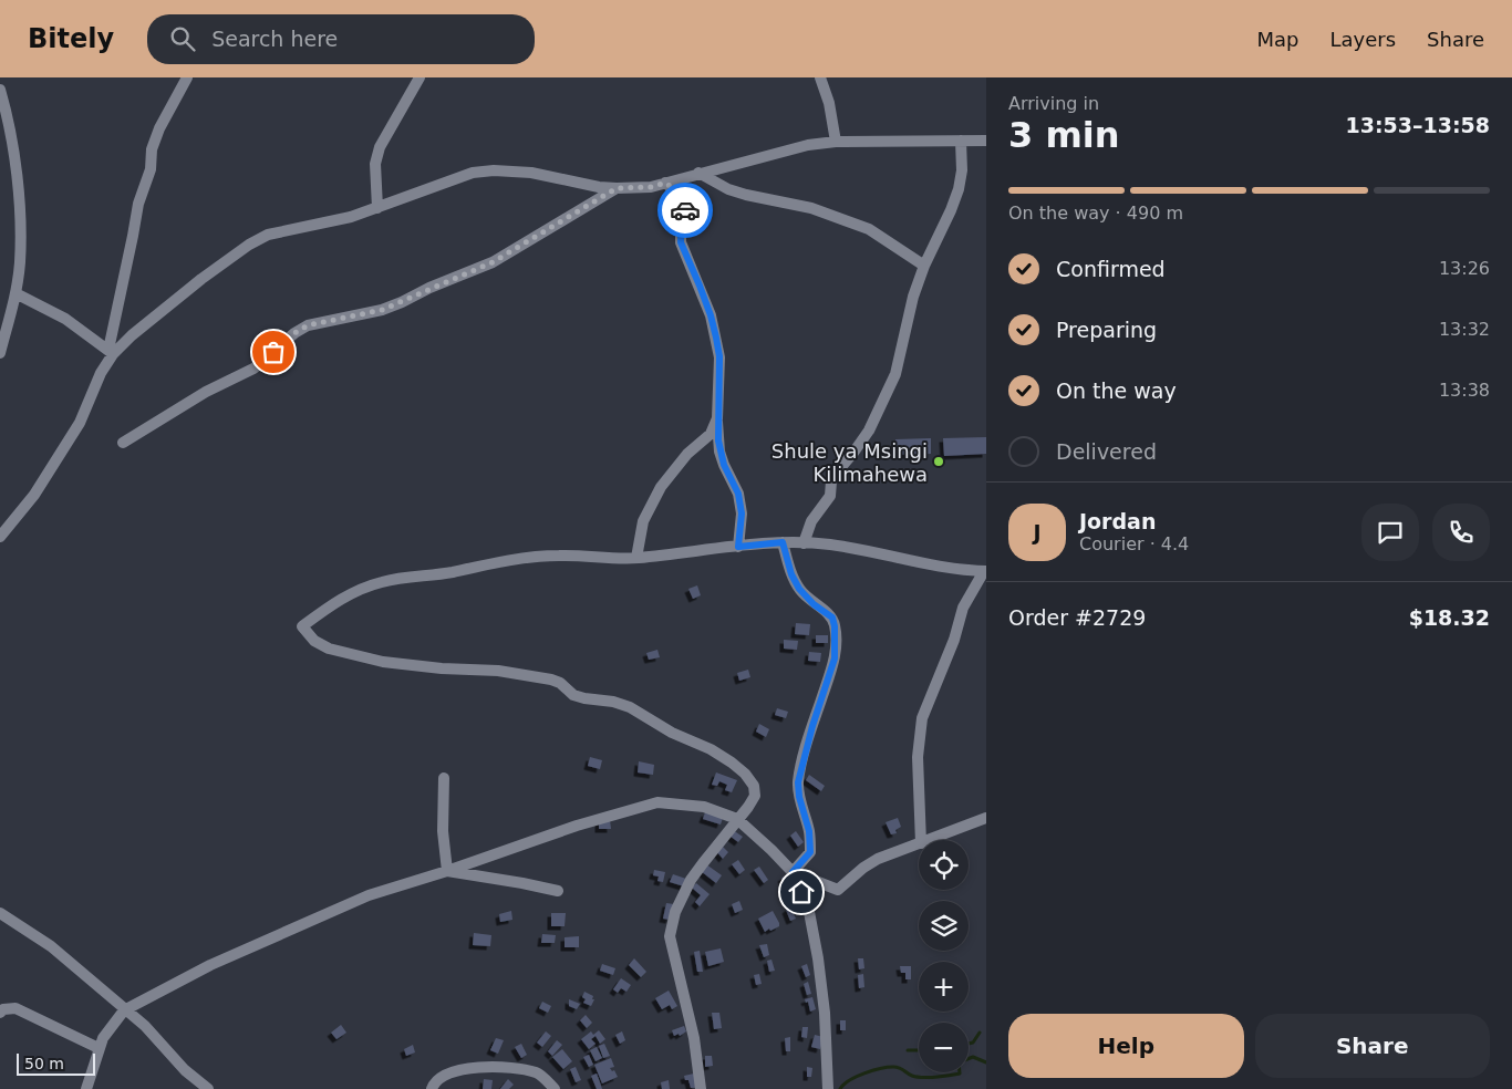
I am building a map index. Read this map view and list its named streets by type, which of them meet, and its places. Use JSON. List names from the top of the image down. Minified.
{"places":["Shule ya Msingi Kilimahewa"],"scale_bar":"50 m","page":{"header":"Bitely","search":"Search here","nav":["Map","Layers","Share"],"heading":["3 min","Arriving in","13:53–13:58"],"panel":["Jordan","Courier · 4.4","Order #2729","$18.32"],"bar":"On the way · 490 m","list":[["Confirmed","13:26"],["Preparing","13:32"],["On the way","13:38"],"Delivered"],"round":"J","map_buttons":["+","−"],"buttons":["Help","Share"],"scale":"50 m"}}
